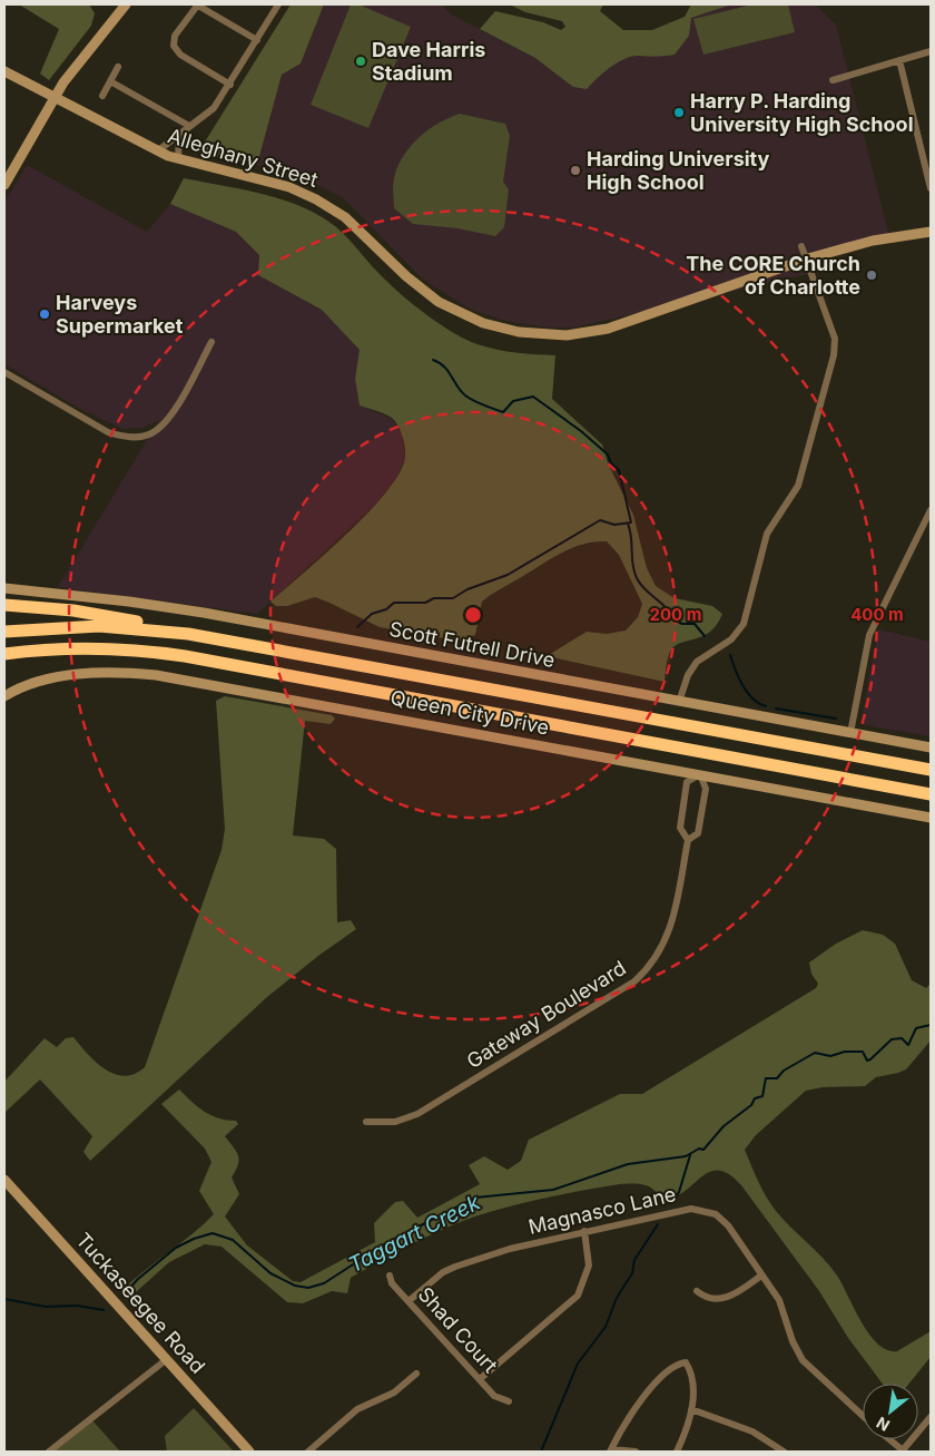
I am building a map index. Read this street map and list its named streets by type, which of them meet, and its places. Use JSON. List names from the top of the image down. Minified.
{"streets":{"street":["Alleghany Street","Scott Futrell Drive","Queen City Drive","Gateway Boulevard","Magnasco Lane","Tuckaseegee Road","Shad Court"]},"crossings":[["Queen City Drive","Gateway Boulevard"],["Magnasco Lane","Shad Court"]],"water":["Taggart Creek"],"places":["Dave Harris Stadium","Harry P. Harding University High School","Harding University High School","The CORE Church of Charlotte","Harveys Supermarket"],"north":"bottom left","rings":["200 m","400 m"]}
